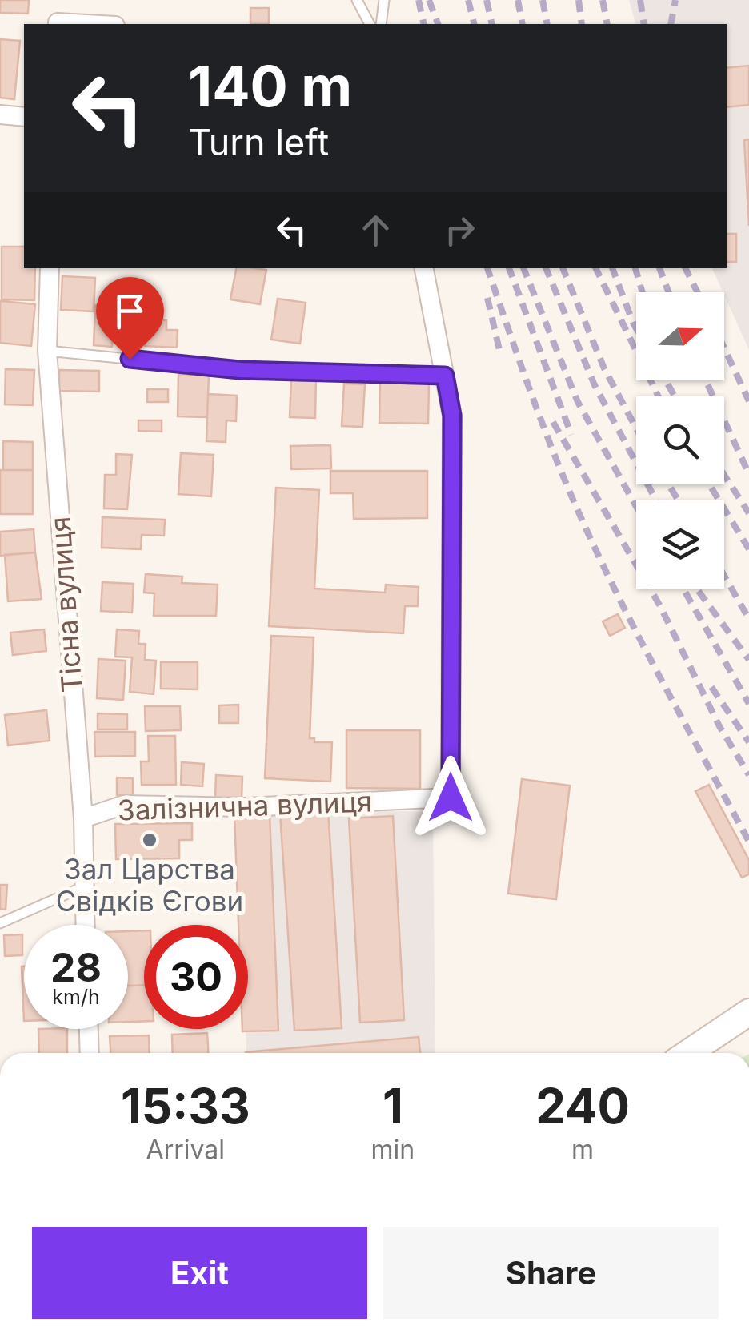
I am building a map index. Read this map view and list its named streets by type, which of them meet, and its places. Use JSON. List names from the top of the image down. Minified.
{"streets":{"street":["Тісна вулиця","Залізнична вулиця"]},"crossings":[["Тісна вулиця","Залізнична вулиця"]],"places":["Зал Царства Свідків Єгови"],"north":"right","page":{"turn":["140 m","Turn left"],"speed":"28 km/h","limit":"30","eta":["15:33","Arrival","1","min","240","m"],"buttons":["Exit","Share"]}}
